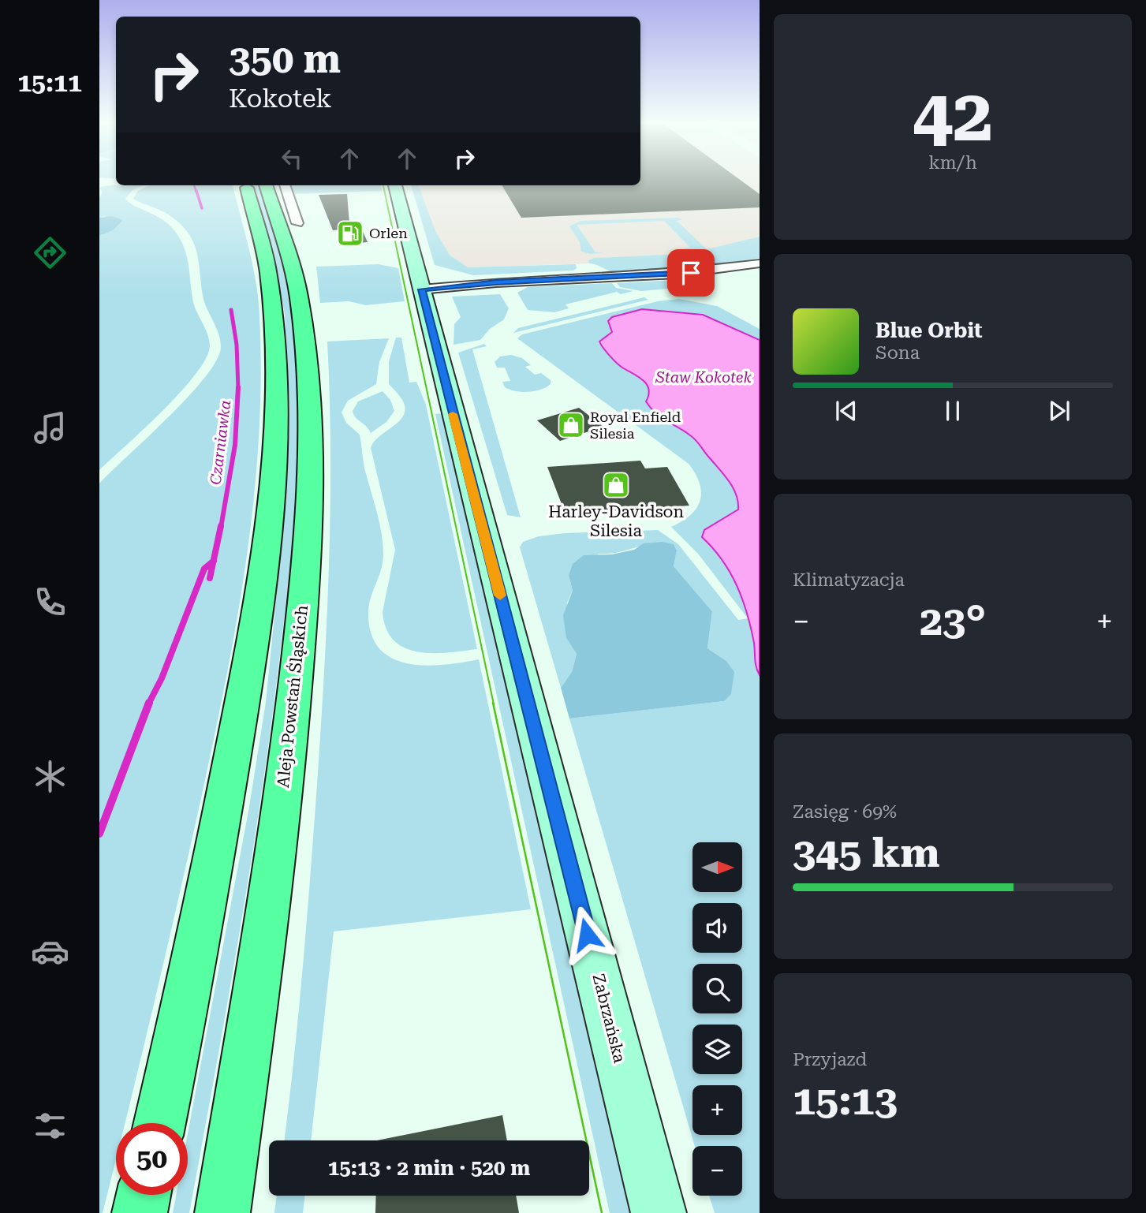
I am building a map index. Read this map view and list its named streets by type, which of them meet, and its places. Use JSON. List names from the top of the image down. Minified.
{"streets":{"main road":["Aleja Powstań Śląskich","Zabrzańska"]},"water":["Staw Kokotek","Czarniawka"],"places":{"fuel station":["Orlen"],"shop":["Royal Enfield Silesia","Harley-Davidson Silesia"]},"north":"right","page":{"tabs":"15:11","tile":[["42","km/h"],"Klimatyzacja",["Zasięg · 69%","345 km"],["Przyjazd","15:13"]],"turn":["350 m","Kokotek"],"song":["Blue Orbit","Sona"],"heat":["−","23°","+"],"map_buttons":["+","−"],"limit":"50","trip":"15:13 · 2 min · 520 m"}}
